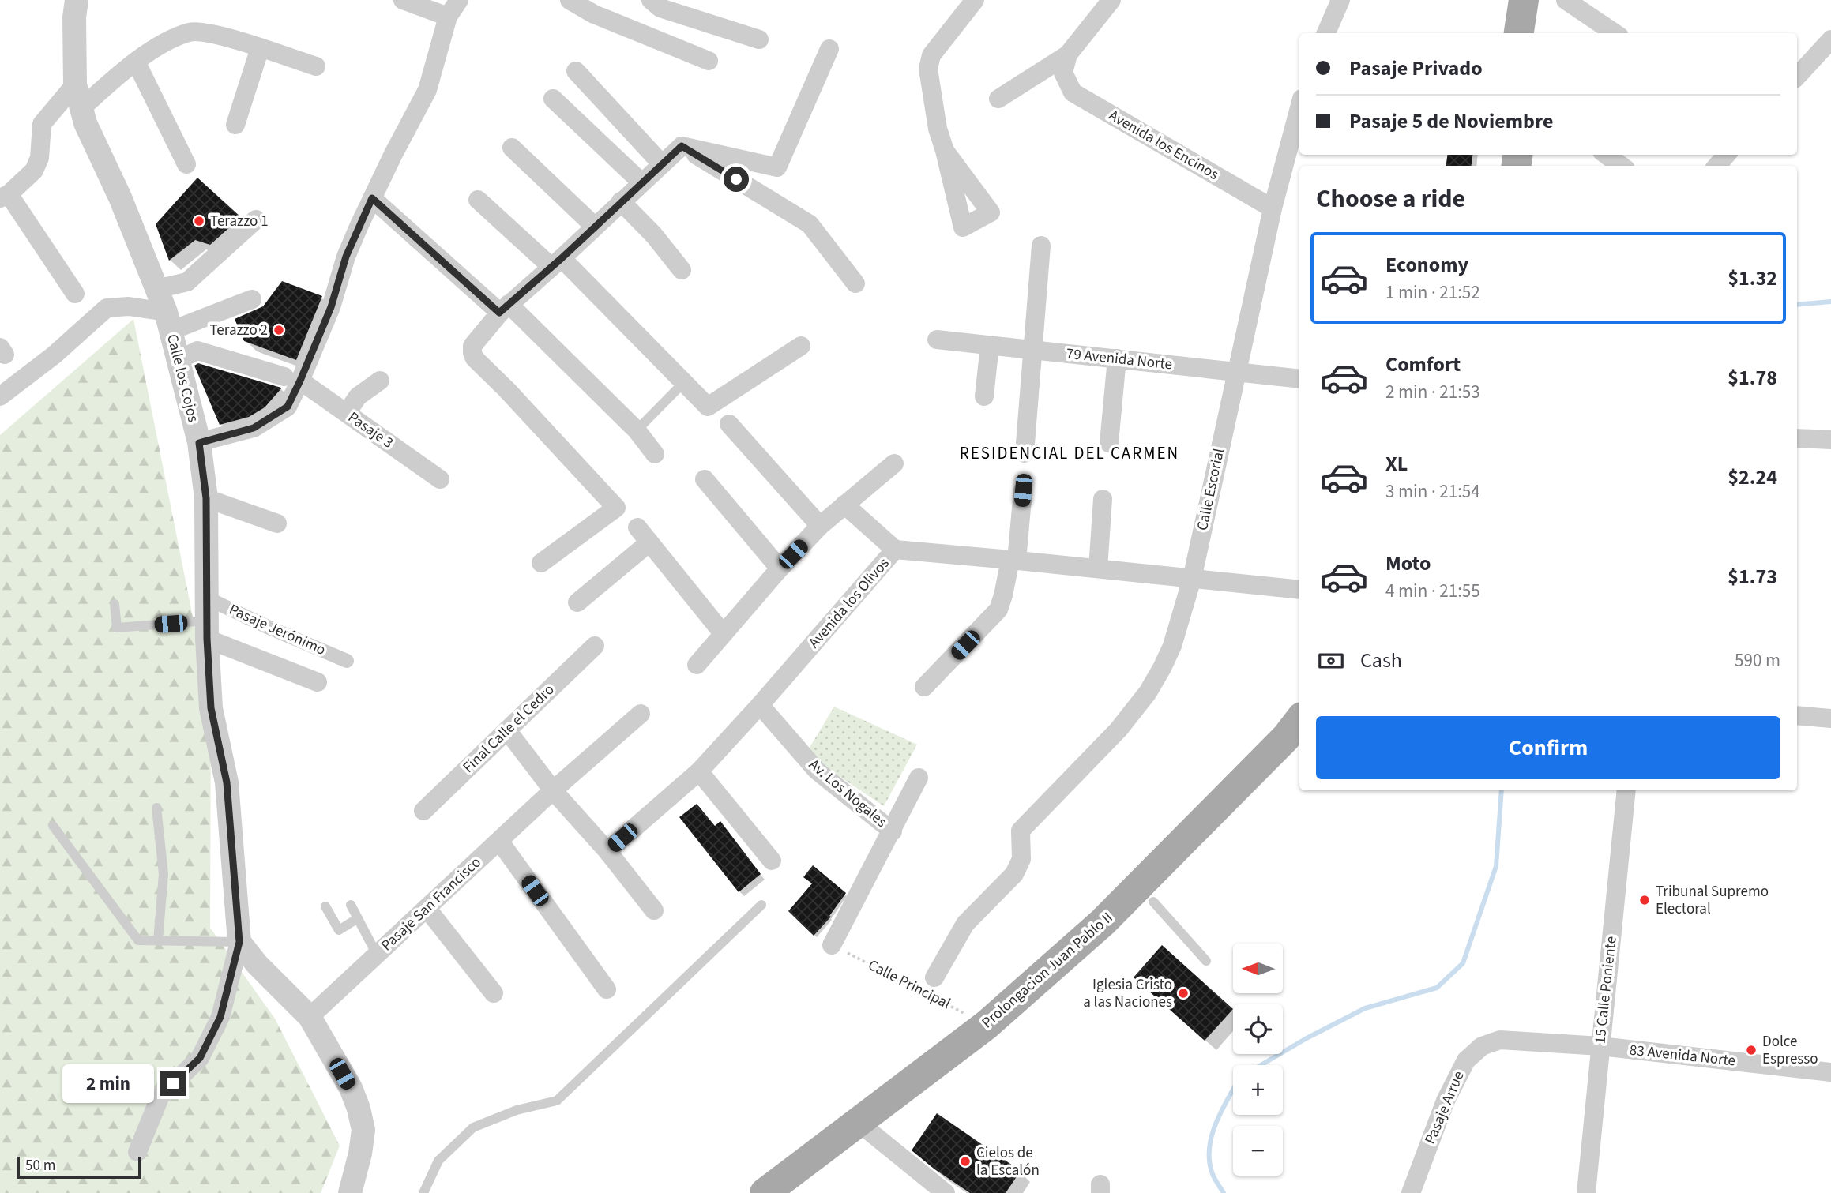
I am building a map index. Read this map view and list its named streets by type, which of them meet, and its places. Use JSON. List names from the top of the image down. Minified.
{"streets":{"main road":["Prolongacion Juan Pablo II"],"street":["Avenida los Encinos","79 Avenida Norte","Calle los Cojos","Pasaje 3","Calle Escorial","Avenida los Olivos","Pasaje Jerónimo","Final Calle el Cedro","Av. Los Nogales","Pasaje San Francisco","15 Calle Poniente","83 Avenida Norte","Pasaje Arrue"],"path":["Calle Principal"]},"crossings":[["Avenida los Encinos","Calle Escorial"],["79 Avenida Norte","Calle Escorial"],["Calle los Cojos","Pasaje 3"],["Calle los Cojos","Pasaje Jerónimo"],["Calle Escorial","Avenida los Olivos"],["Avenida los Olivos","Av. Los Nogales"],["Prolongacion Juan Pablo II","Calle Principal"],["15 Calle Poniente","83 Avenida Norte"],["83 Avenida Norte","Pasaje Arrue"]],"districts":["RESIDENCIAL DEL CARMEN"],"places":["Terazzo 1","Terazzo 2","Tribunal Supremo Electoral","Iglesia Cristo a las Naciones","Dolce Espresso","Cielos de la Escalón"],"scale_bar":"50 m","north":"left","page":{"banner":["Pasaje Privado","Pasaje 5 de Noviembre"],"heading":"Choose a ride","list":[{"name":"Economy","note":"1 min · 21:52","value":"$1.32"},{"name":"Comfort","note":"2 min · 21:53","value":"$1.78"},{"name":"XL","note":"3 min · 21:54","value":"$2.24"},{"name":"Moto","note":"4 min · 21:55","value":"$1.73"}],"pay":["Cash","590 m"],"buttons":"Confirm","map_buttons":["+","−"],"bubble":"2 min","scale":"50 m"}}
